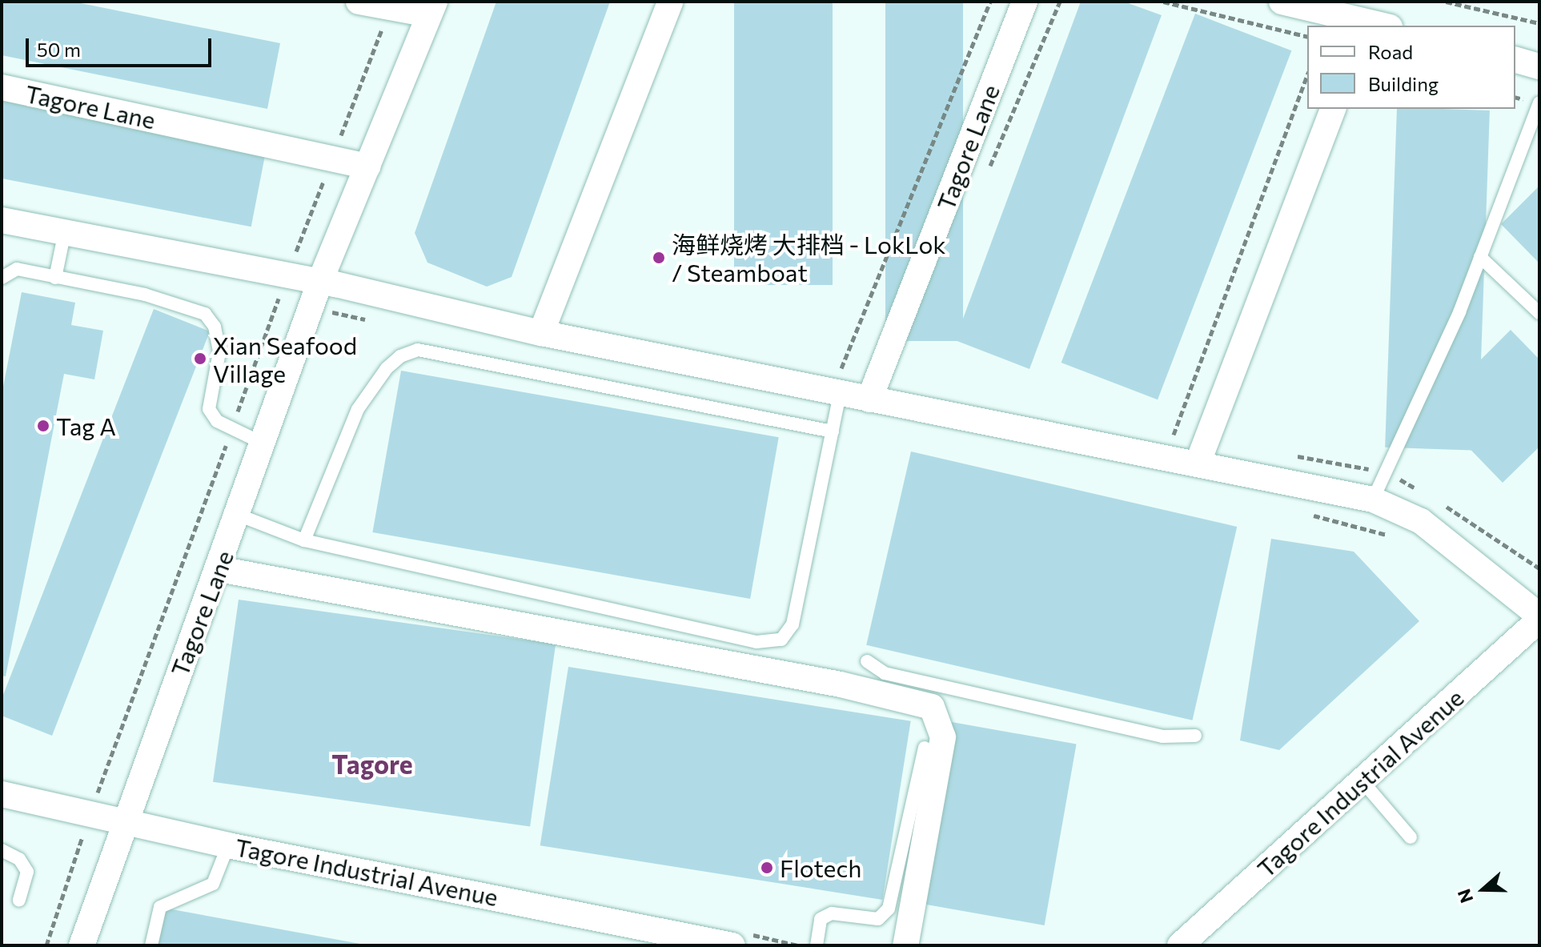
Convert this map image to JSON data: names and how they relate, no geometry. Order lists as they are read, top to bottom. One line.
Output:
{"streets":{"street":["Tagore Lane","Tagore Industrial Avenue"]},"crossings":[["Tagore Lane","Tagore Industrial Avenue"]],"districts":["Tagore"],"places":["海鲜烧烤 大排档 - LokLok / Steamboat","Xian Seafood Village","Tag A","Flotech"],"legend":["Road","Building"],"scale_bar":"50 m","north":"left"}
